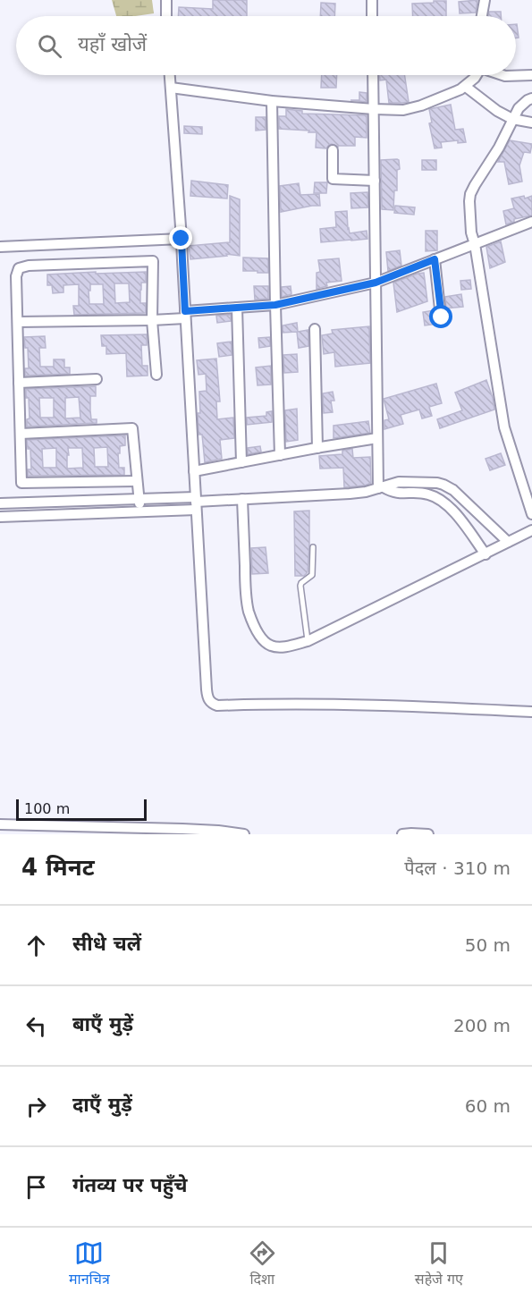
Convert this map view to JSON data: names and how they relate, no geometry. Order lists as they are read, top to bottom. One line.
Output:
{"scale_bar":"100 m","page":{"search":"यहाँ खोजें","scale":"100 m","heading":["4 मिनट","पैदल · 310 m"],"list":[["सीधे चलें","50 m"],["बाएँ मुड़ें","200 m"],["दाएँ मुड़ें","60 m"],"गंतव्य पर पहुँचे"],"nav":["मानचित्र","दिशा","सहेजे गए"]}}
